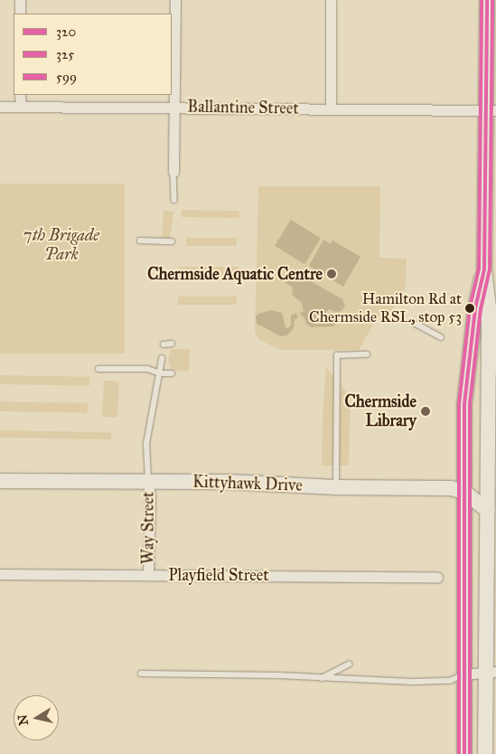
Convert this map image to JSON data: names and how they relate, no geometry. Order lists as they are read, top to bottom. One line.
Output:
{"streets":{"main road":["Kittyhawk Drive"],"street":["Ballantine Street","Way Street","Playfield Street"]},"crossings":[["Kittyhawk Drive","Way Street"],["Way Street","Playfield Street"]],"parks":["7th Brigade Park"],"places":["Chermside Aquatic Centre","Hamilton Rd at Chermside RSL, stop 53","Chermside Library"],"lines":["transit line 320","transit line 325","transit line 599"],"legend":["320","325","599"],"north":"left"}
